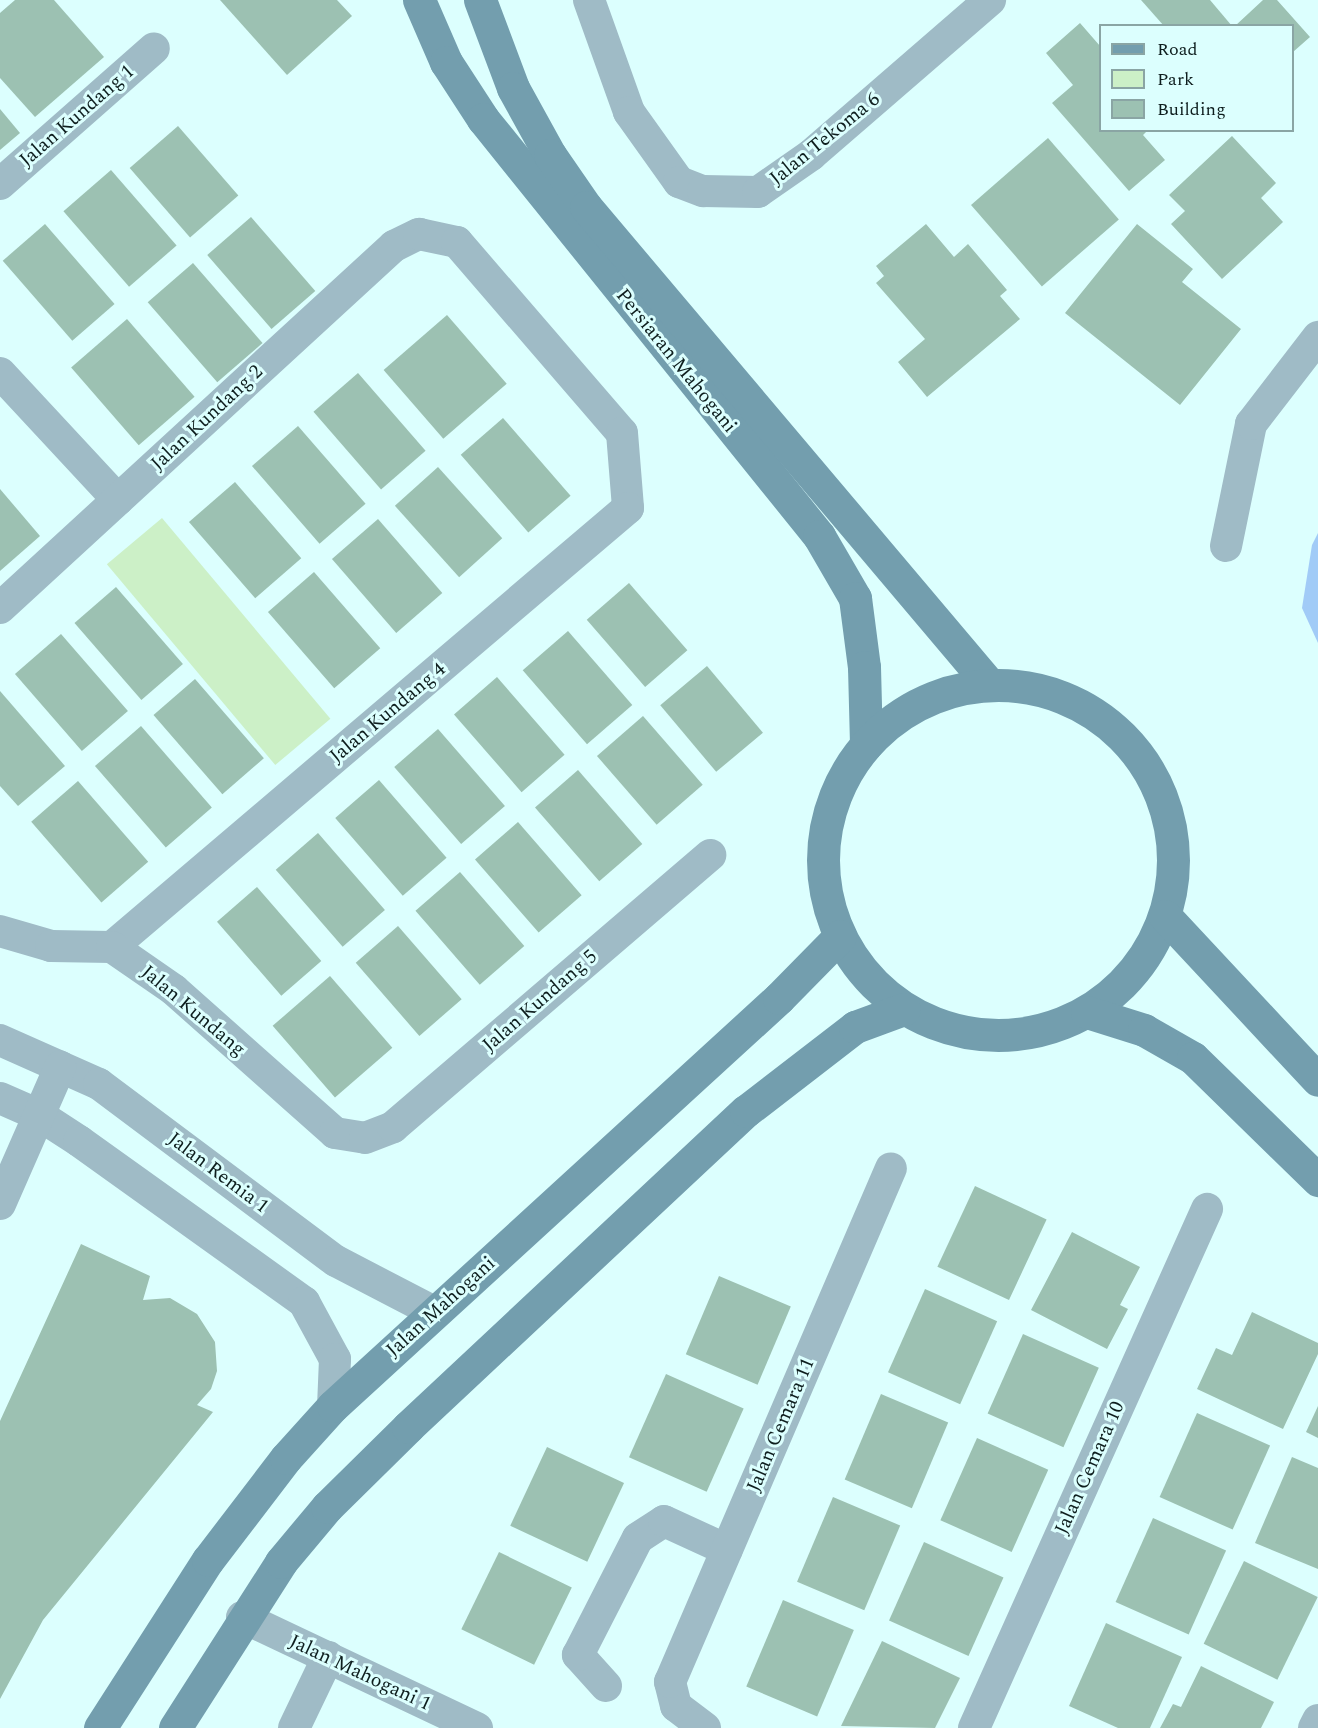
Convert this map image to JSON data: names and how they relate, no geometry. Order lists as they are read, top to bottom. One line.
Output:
{"streets":{"main road":["Persiaran Mahogani","Jalan Mahogani"],"street":["Jalan Kundang 1","Jalan Tekoma 6","Jalan Kundang 2","Jalan Kundang 4","Jalan Kundang 5","Jalan Kundang","Jalan Remia 1","Jalan Cemara 11","Jalan Cemara 10","Jalan Mahogani 1"]},"crossings":[["Jalan Kundang 2","Jalan Kundang 4"],["Jalan Kundang 4","Jalan Kundang"],["Jalan Kundang 5","Jalan Kundang"],["Jalan Remia 1","Jalan Mahogani"]],"legend":["Road","Park","Building"]}
